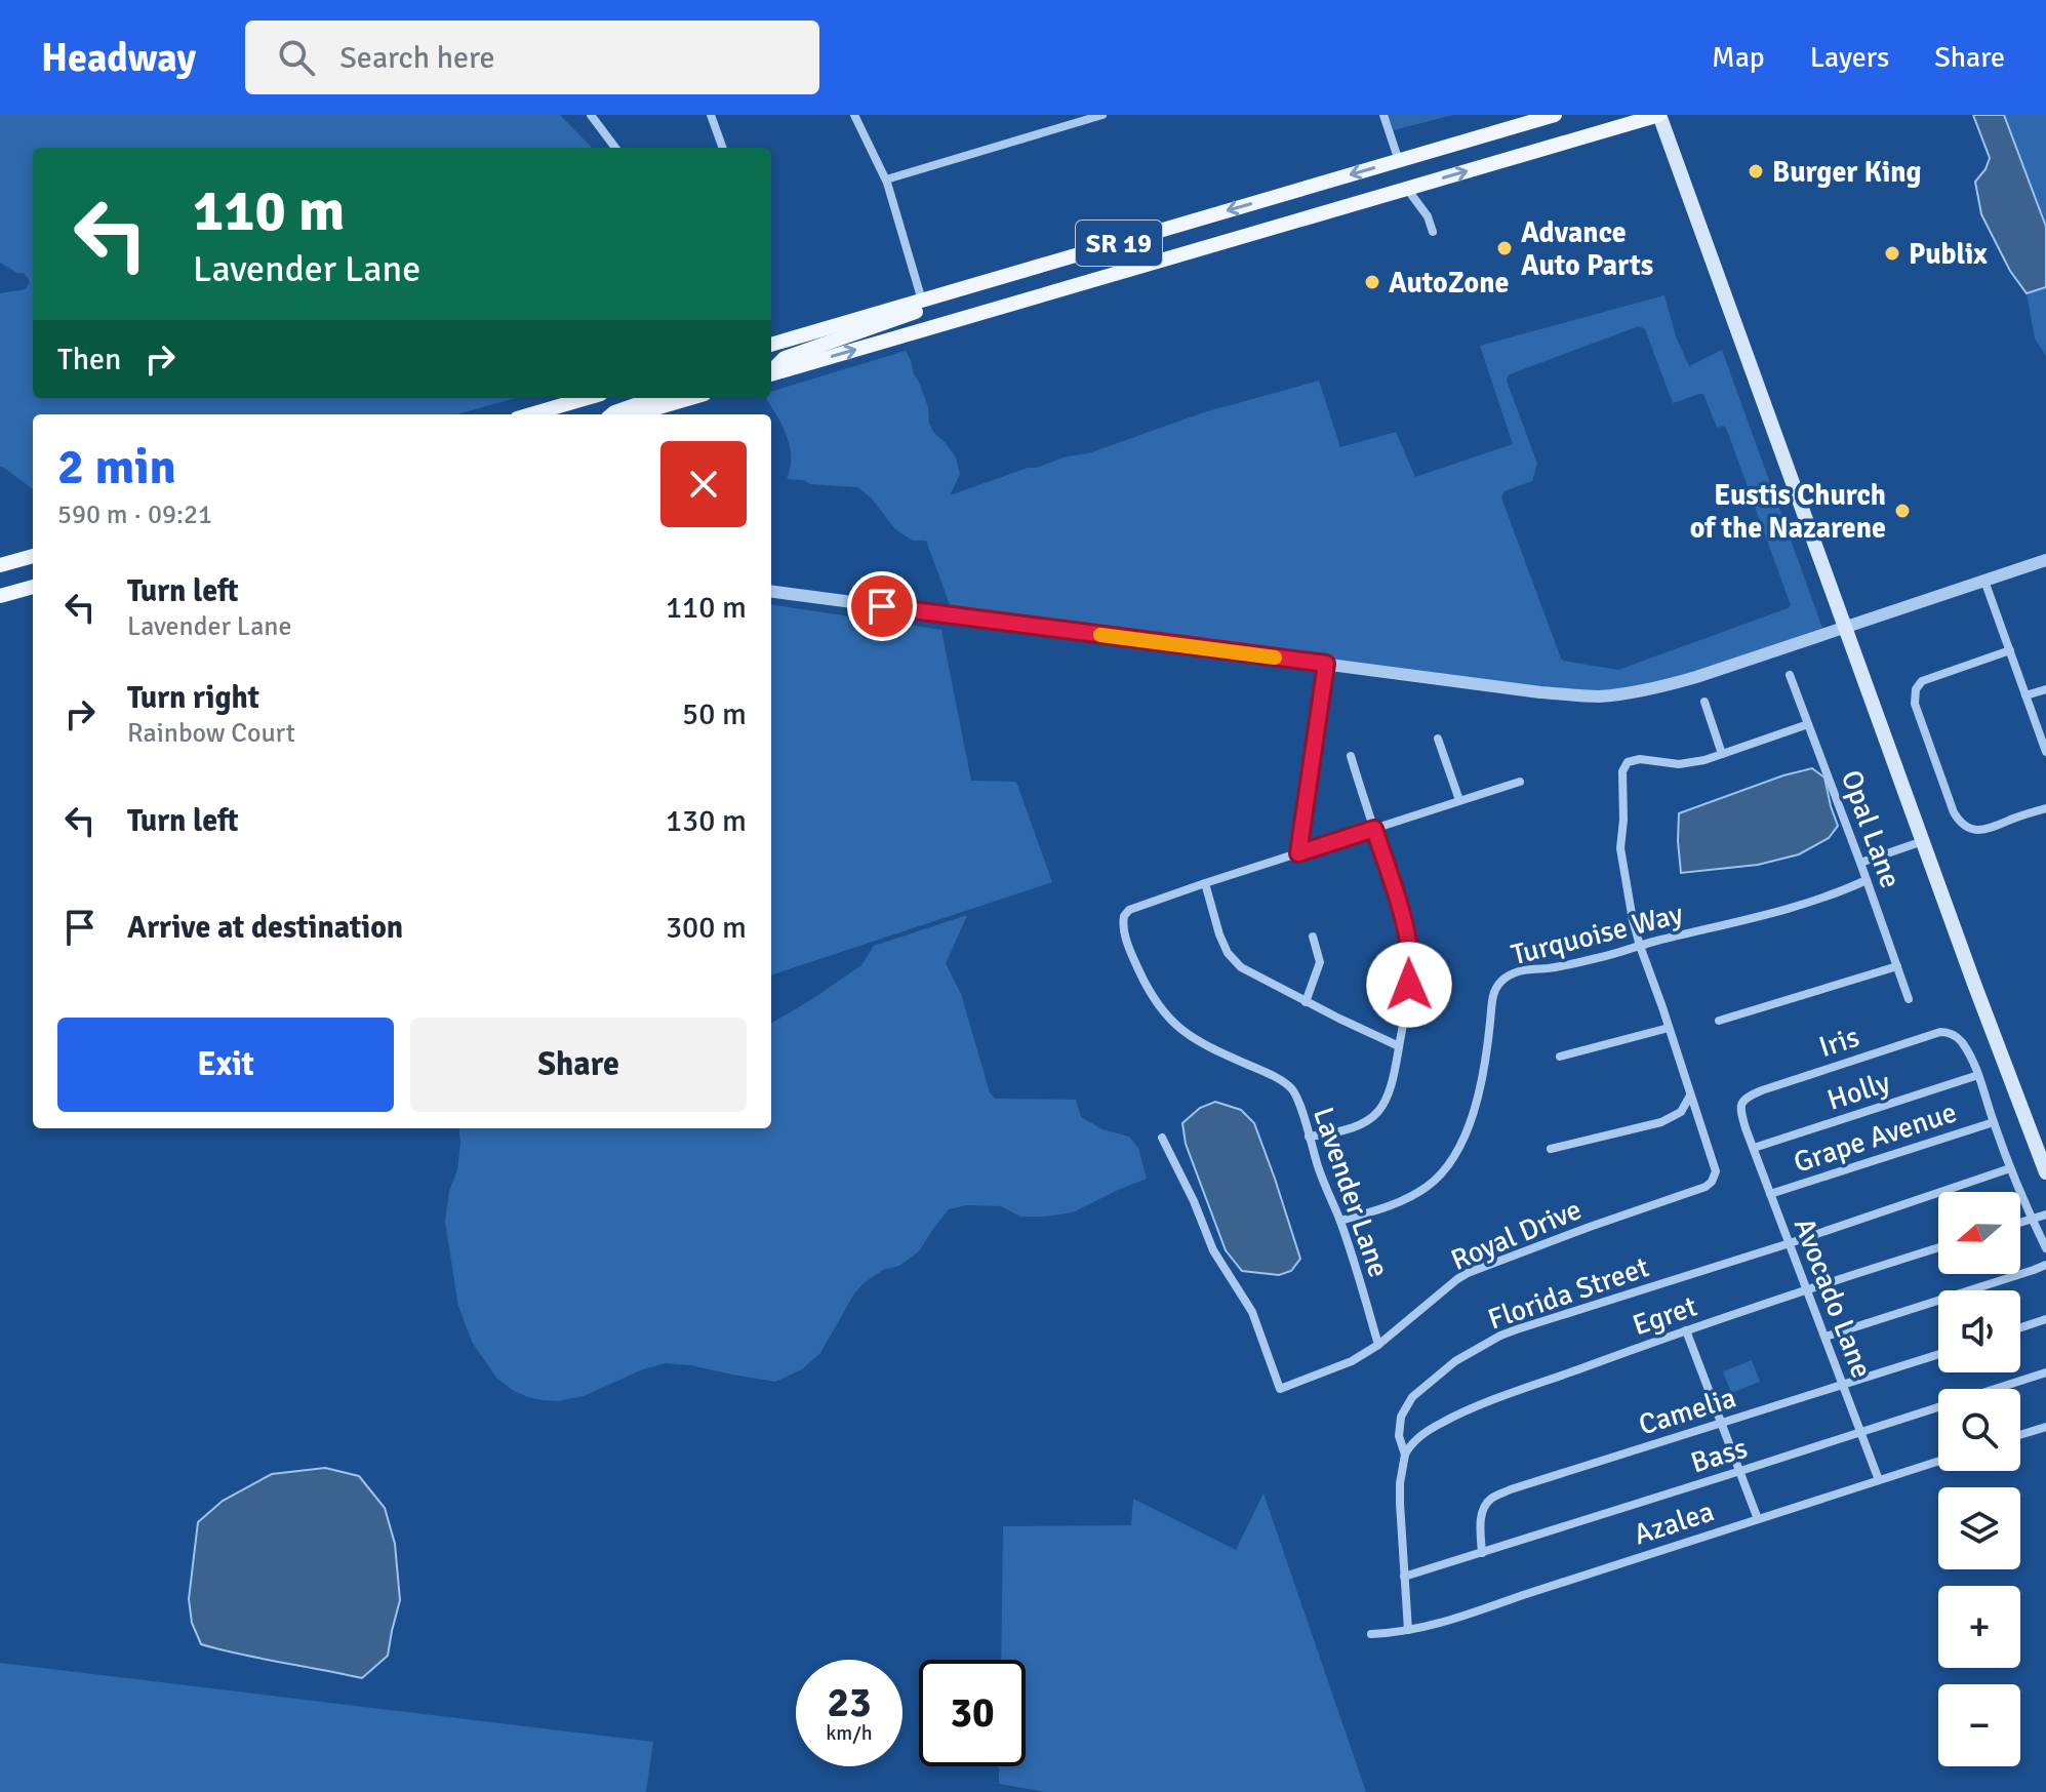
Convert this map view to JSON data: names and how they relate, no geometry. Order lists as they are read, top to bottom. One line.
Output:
{"streets":{"main road":["SR 19"],"street":["Opal Lane","Turquoise Way","Iris","Holly","Grape Avenue","Lavender Lane","Royal Drive","Florida Street","Avocado Lane","Egret","Camelia","Bass","Azalea"]},"crossings":[["Opal Lane","Turquoise Way"],["Turquoise Way","Lavender Lane"],["Turquoise Way","Royal Drive"],["Iris","Holly"],["Iris","Avocado Lane"],["Holly","Avocado Lane"],["Grape Avenue","Avocado Lane"],["Lavender Lane","Royal Drive"],["Florida Street","Avocado Lane"],["Florida Street","Egret"],["Florida Street","Bass"],["Florida Street","Azalea"],["Avocado Lane","Egret"],["Avocado Lane","Camelia"],["Avocado Lane","Bass"],["Avocado Lane","Azalea"],["Camelia","Bass"]],"places":["Burger King","Advance Auto Parts","Publix","AutoZone","Eustis Church of the Nazarene"],"north":"left","page":{"header":"Headway","search":"Search here","nav":["Map","Layers","Share"],"turn":["110 m","Lavender Lane"],"then":"Then","heading":["2 min","590 m · 09:21"],"list":[{"name":"Turn left","note":"Lavender Lane","value":"110 m"},{"name":"Turn right","note":"Rainbow Court","value":"50 m"},{"name":"Turn left","value":"130 m"},{"name":"Arrive at destination","value":"300 m"}],"buttons":["Exit","Share"],"map_buttons":["+","−"],"speed":"23 km/h","limit":"30"}}
